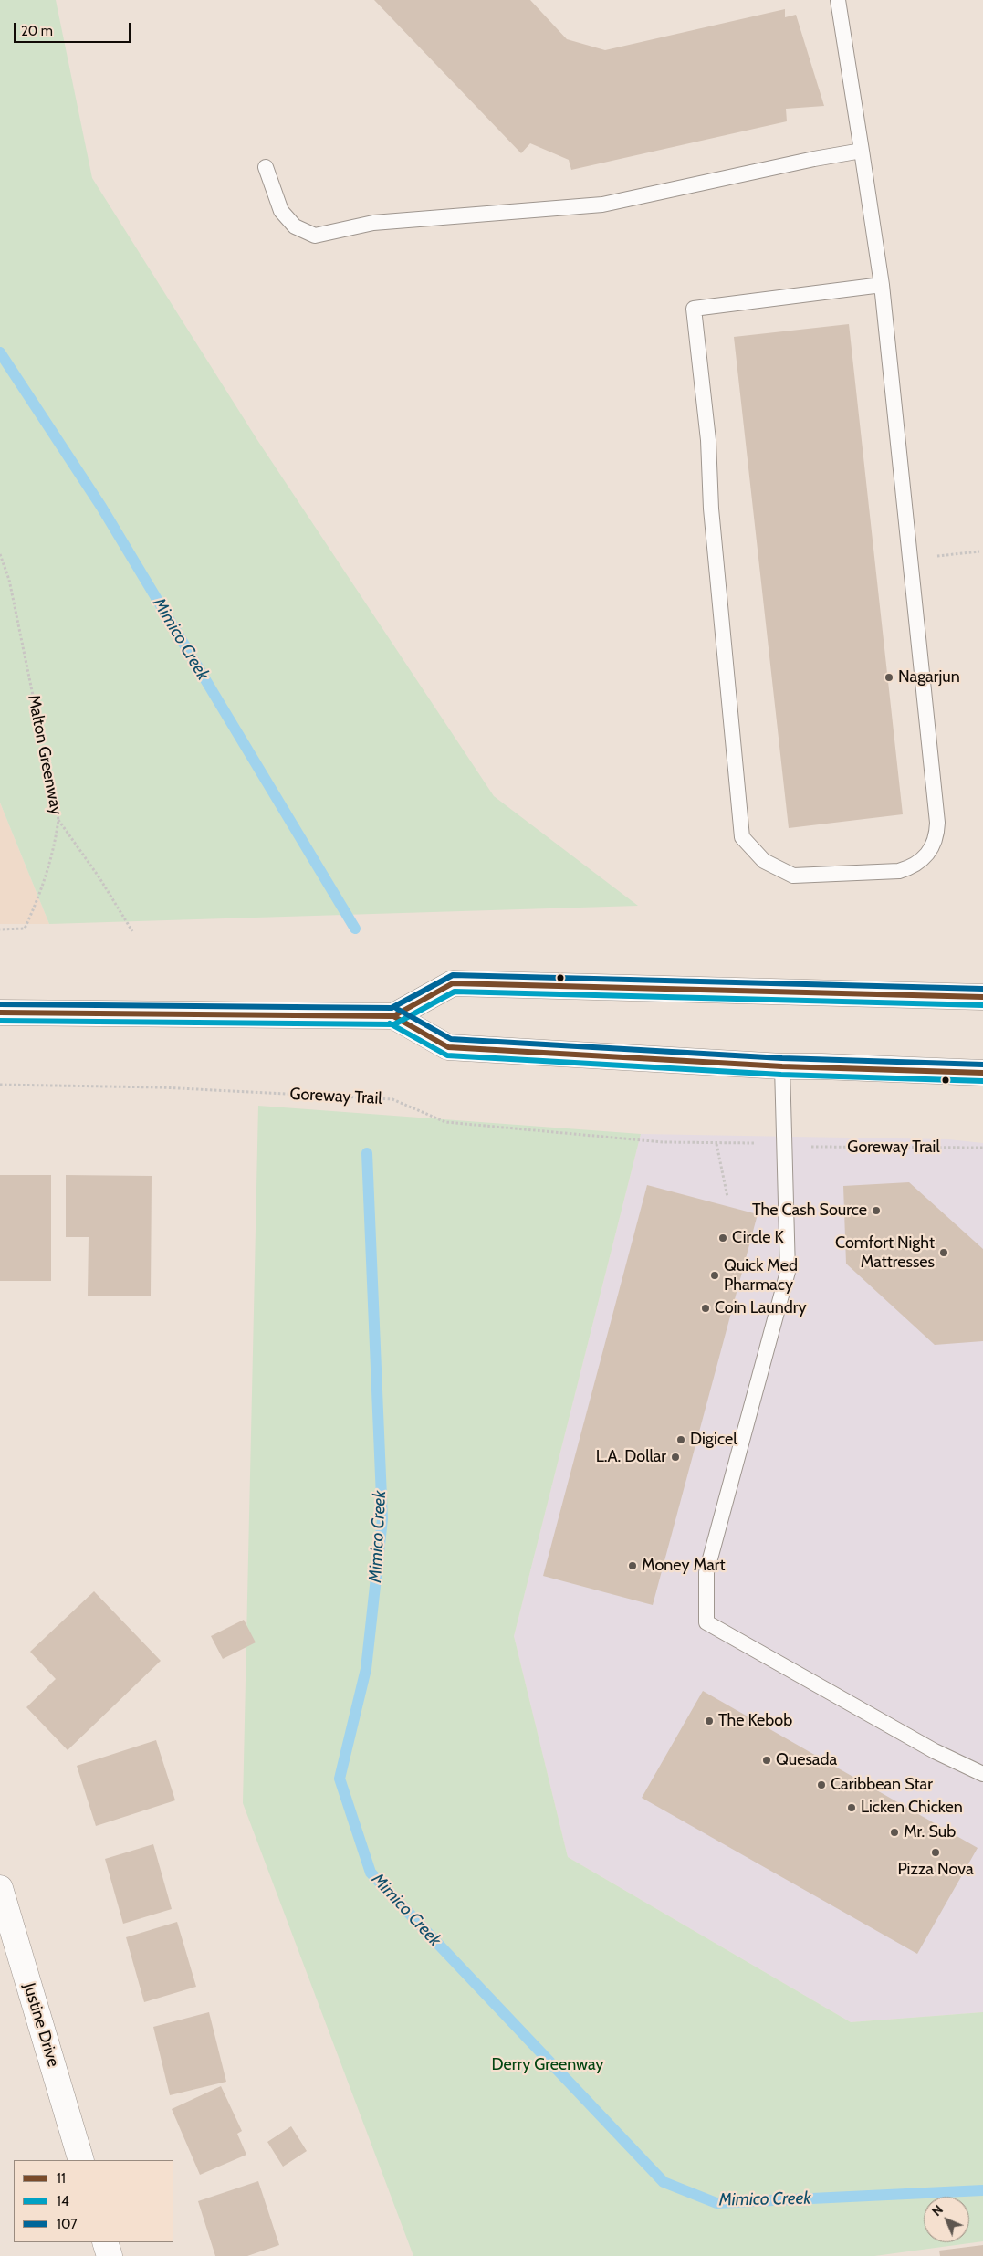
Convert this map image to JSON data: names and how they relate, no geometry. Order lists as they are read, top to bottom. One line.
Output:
{"streets":{"main road":["Justine Drive"],"path":["Malton Greenway","Goreway Trail"]},"water":["Mimico Creek"],"parks":["Derry Greenway"],"places":["Nagarjun","The Cash Source","Circle K","Comfort Night Mattresses","Quick Med Pharmacy","Coin Laundry","Digicel","L.A. Dollar","Money Mart","The Kebob","Quesada","Caribbean Star","Licken Chicken","Mr. Sub","Pizza Nova"],"lines":["transit line 107","transit line 11","transit line 14"],"legend":["11","14","107"],"scale_bar":"20 m","north":"top left"}
